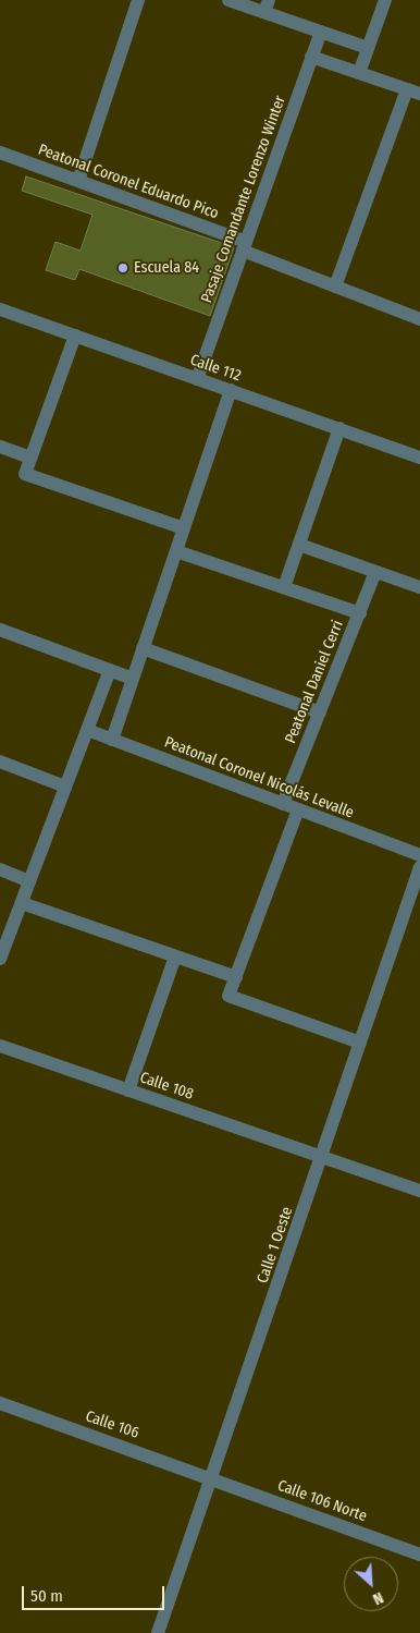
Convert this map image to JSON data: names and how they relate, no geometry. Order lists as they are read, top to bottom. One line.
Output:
{"streets":{"street":["Peatonal Coronel Eduardo Pico","Pasaje Comandante Lorenzo Winter","Calle 112","Peatonal Daniel Cerri","Peatonal Coronel Nicolás Levalle","Calle 108","Calle 1 Oeste","Calle 106","Calle 106 Norte"]},"crossings":[["Peatonal Coronel Eduardo Pico","Pasaje Comandante Lorenzo Winter"],["Pasaje Comandante Lorenzo Winter","Calle 112"],["Peatonal Daniel Cerri","Peatonal Coronel Nicolás Levalle"],["Calle 108","Calle 1 Oeste"],["Calle 1 Oeste","Calle 106"],["Calle 1 Oeste","Calle 106 Norte"],["Calle 106","Calle 106 Norte"]],"places":["Escuela 84"],"scale_bar":"50 m","north":"bottom right"}
